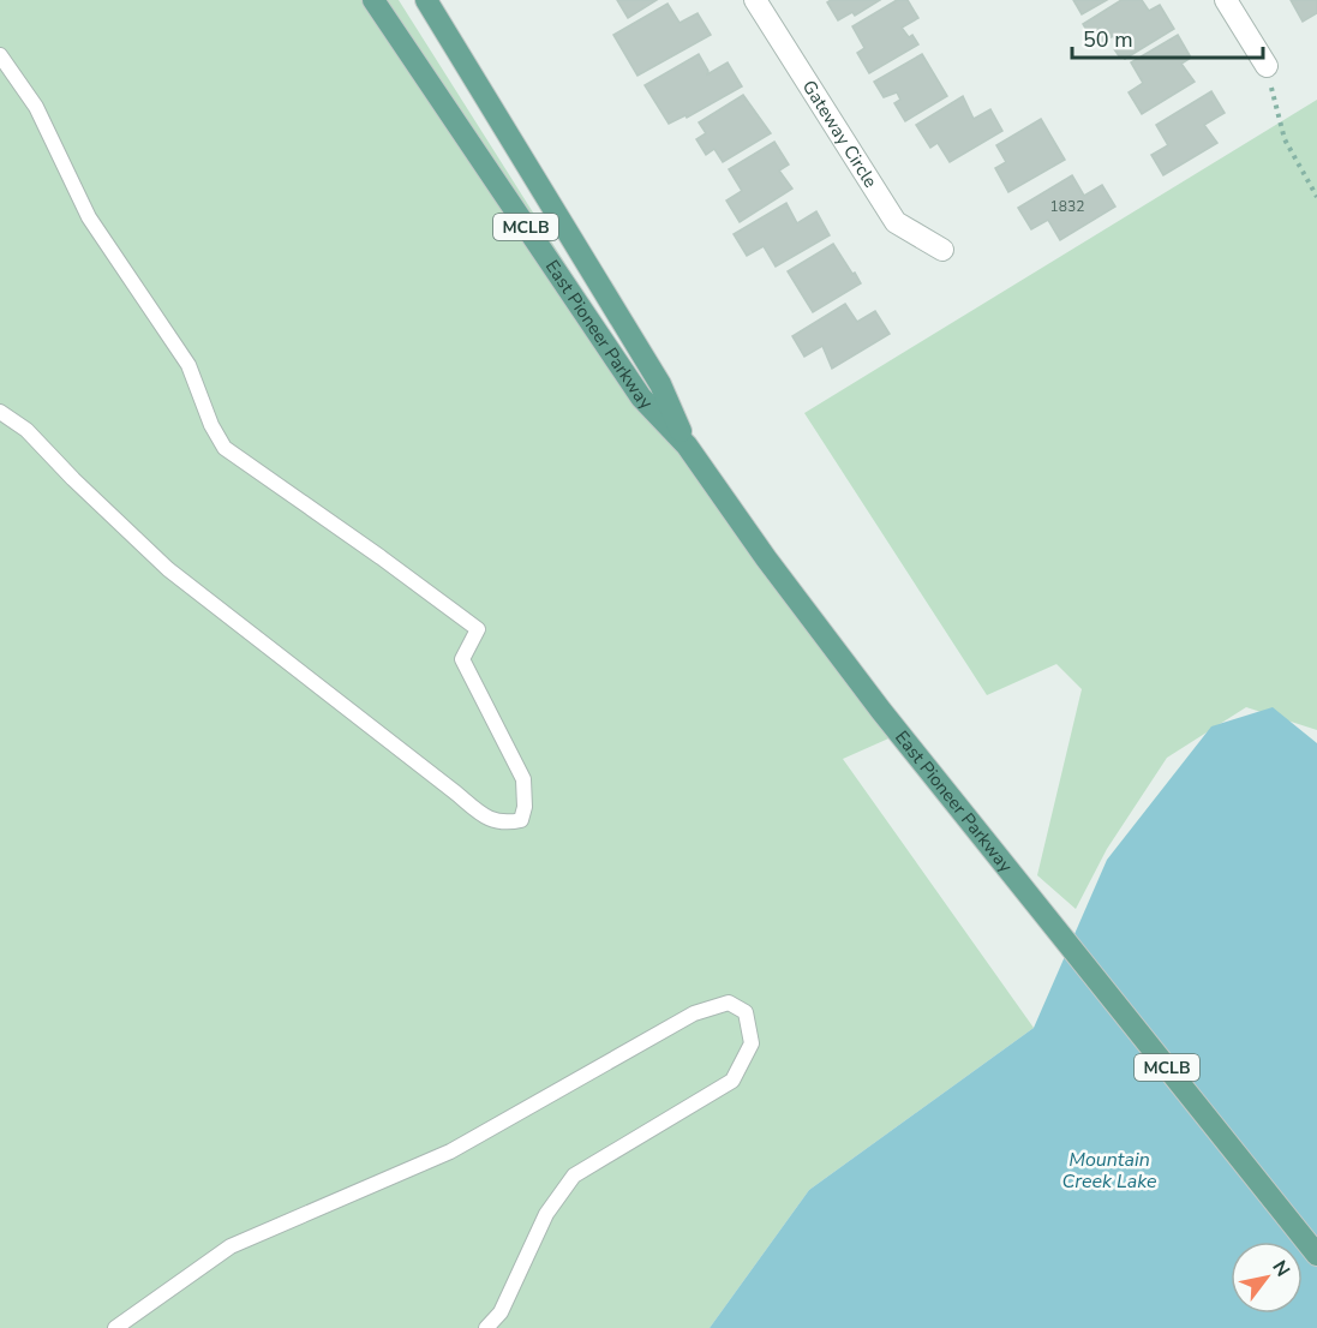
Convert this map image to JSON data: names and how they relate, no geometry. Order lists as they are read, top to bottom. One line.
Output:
{"streets":{"main road":["MCLB","East Pioneer Parkway"],"street":["Gateway Circle"]},"water":["Mountain Creek Lake"],"house_numbers":["1832"],"scale_bar":"50 m","north":"top right"}
